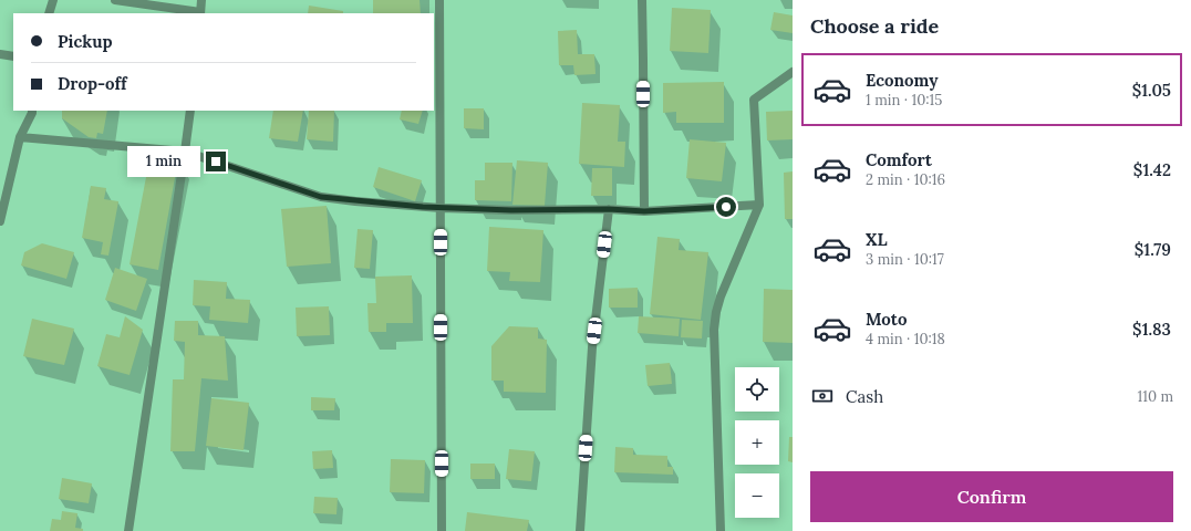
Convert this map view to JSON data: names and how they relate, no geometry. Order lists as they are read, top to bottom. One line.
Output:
{"page":{"heading":"Choose a ride","banner":["Pickup","Drop-off"],"list":[{"name":"Economy","note":"1 min · 10:15","value":"$1.05"},{"name":"Comfort","note":"2 min · 10:16","value":"$1.42"},{"name":"XL","note":"3 min · 10:17","value":"$1.79"},{"name":"Moto","note":"4 min · 10:18","value":"$1.83"}],"bubble":"1 min","map_buttons":["+","−"],"pay":["Cash","110 m"],"buttons":"Confirm"}}
